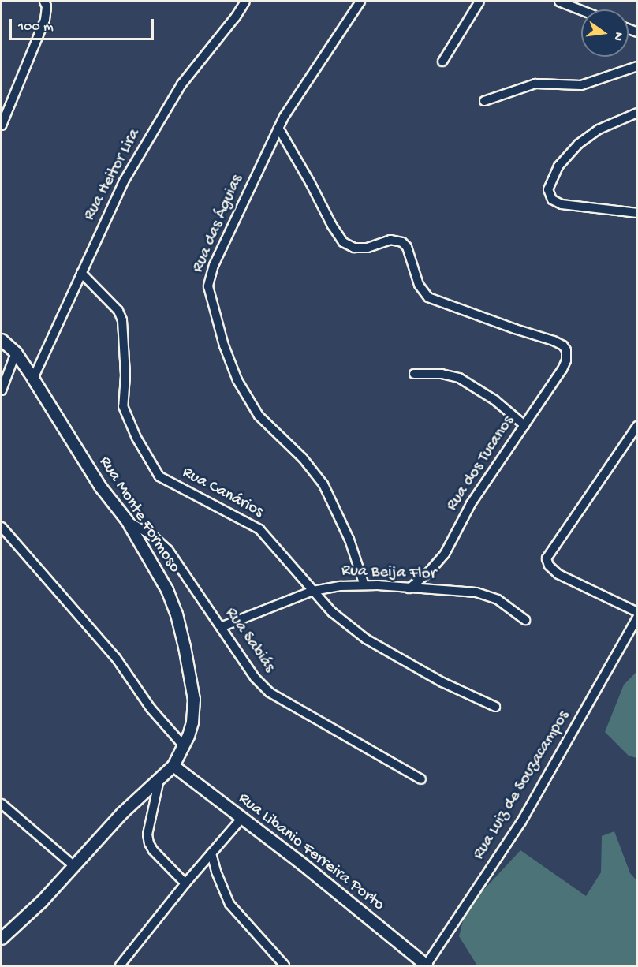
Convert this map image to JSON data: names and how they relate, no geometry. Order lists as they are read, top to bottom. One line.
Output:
{"streets":{"street":["Rua Heitor Lira","Rua das Águias","Rua dos Tucanos","Rua Canários","Rua Monte Formoso","Rua Beija Flor","Rua Sabiás","Rua Luiz de Souzacampos","Rua Libanio Ferreira Porto"]},"crossings":[["Rua Heitor Lira","Rua Canários"],["Rua Heitor Lira","Rua Monte Formoso"],["Rua das Águias","Rua dos Tucanos"],["Rua das Águias","Rua Beija Flor"],["Rua dos Tucanos","Rua Beija Flor"],["Rua Canários","Rua Beija Flor"],["Rua Monte Formoso","Rua Sabiás"],["Rua Monte Formoso","Rua Libanio Ferreira Porto"],["Rua Beija Flor","Rua Sabiás"],["Rua Luiz de Souzacampos","Rua Libanio Ferreira Porto"]],"scale_bar":"100 m","north":"right"}
